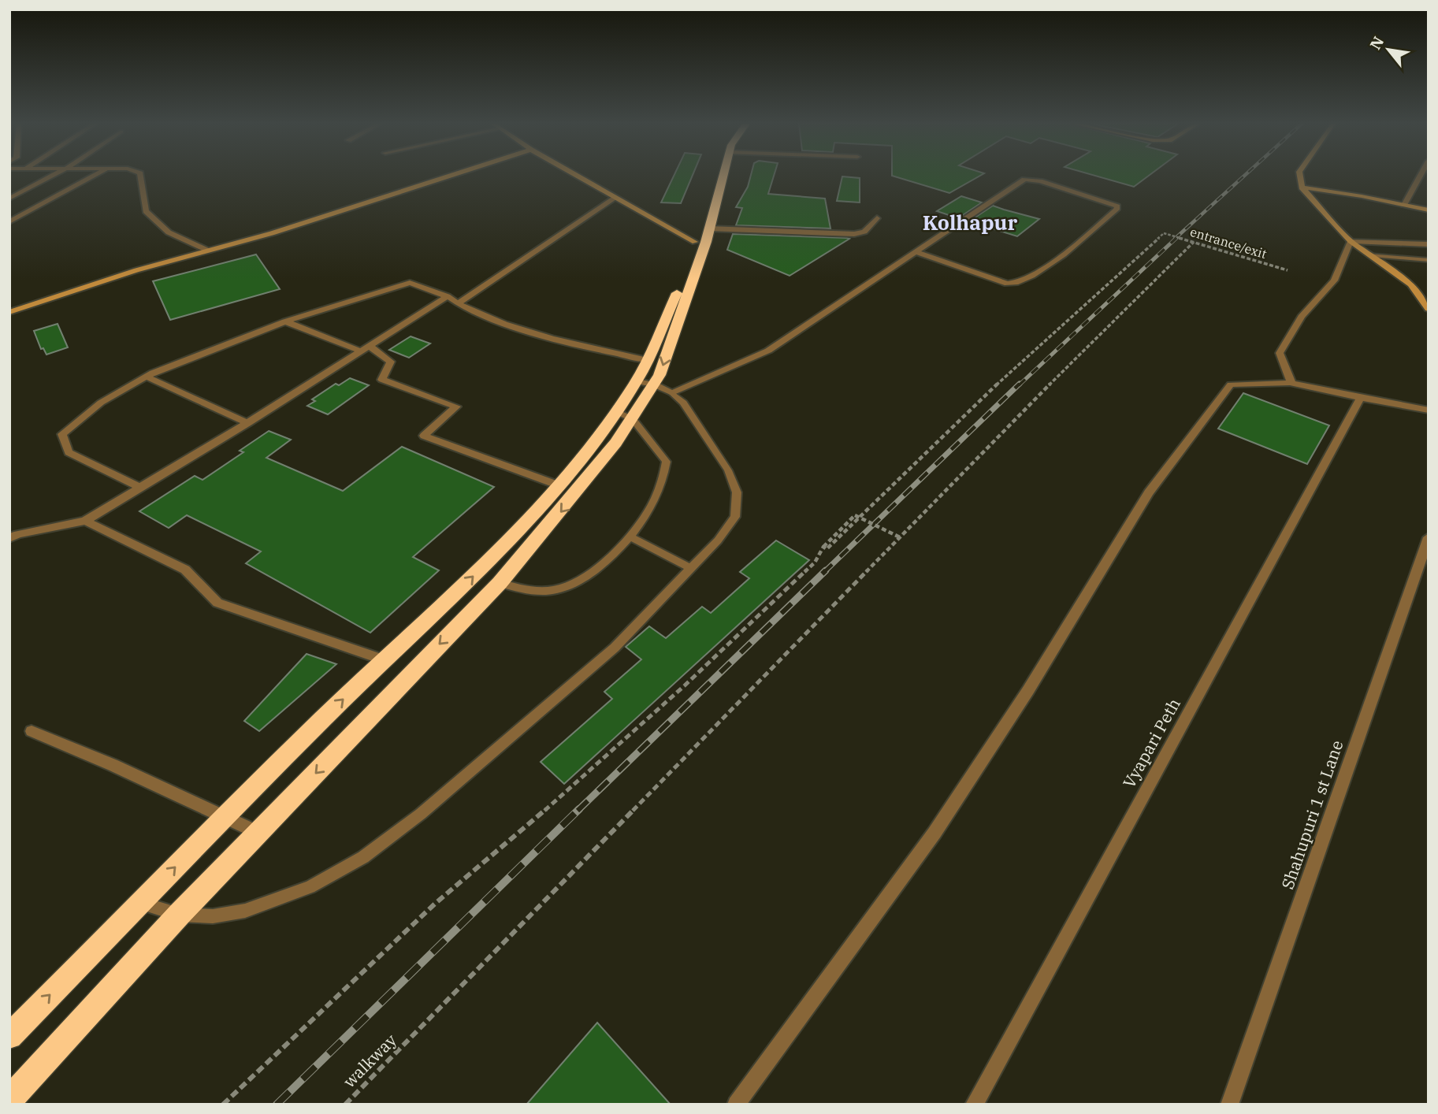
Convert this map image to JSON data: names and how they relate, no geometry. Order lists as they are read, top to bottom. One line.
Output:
{"streets":{"street":["Vyapari Peth","Shahupuri 1 st Lane"],"path":["entrance/exit","walkway"]},"crossings":[["entrance/exit","walkway"]],"districts":["Kolhapur"],"north":"top left"}
